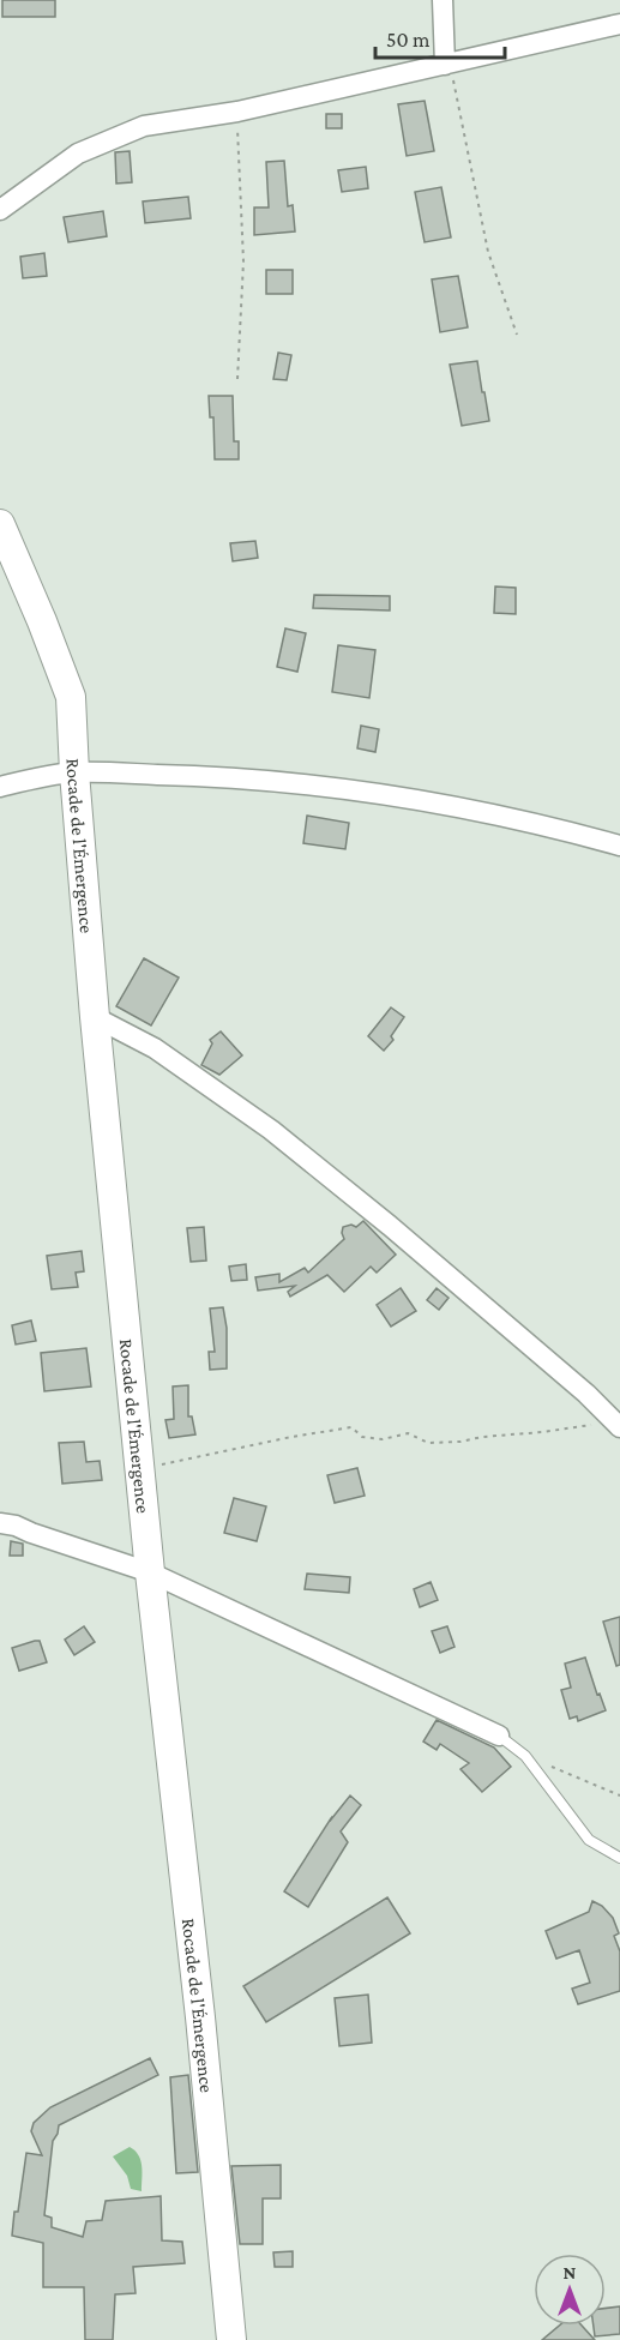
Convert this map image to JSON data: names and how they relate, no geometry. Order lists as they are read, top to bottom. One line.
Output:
{"streets":{"street":["Rocade de l'Émergence"]},"scale_bar":"50 m","north":"top"}
